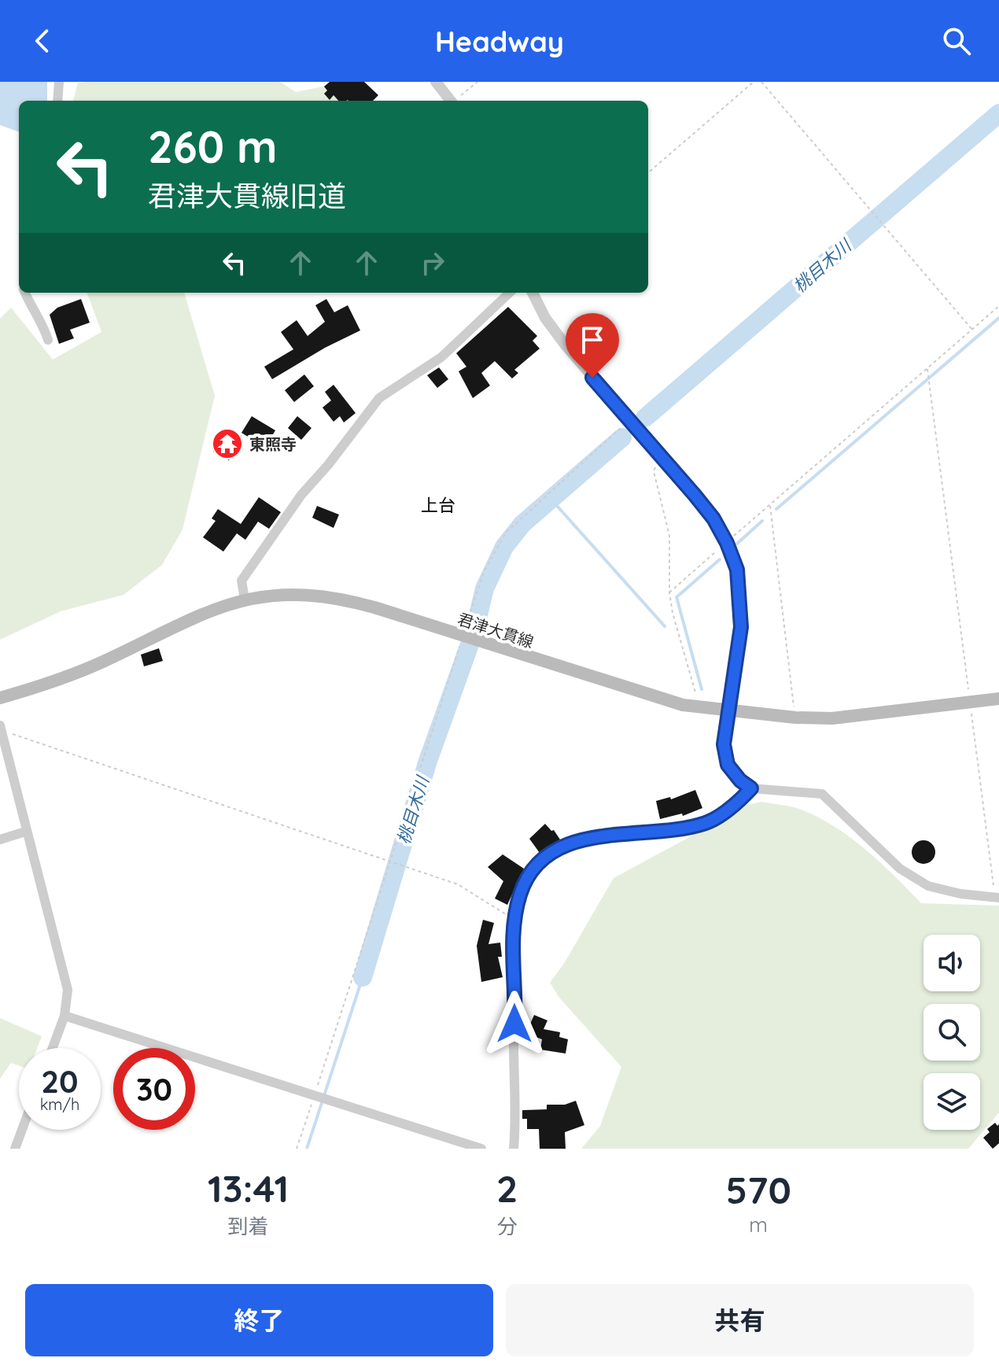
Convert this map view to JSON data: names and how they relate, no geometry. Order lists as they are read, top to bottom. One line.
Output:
{"streets":{"main road":["君津大貫線"]},"districts":["上台"],"water":["桃目木川"],"places":{"temple":["東照寺"]},"page":{"header":"Headway","turn":["260 m","君津大貫線旧道"],"speed":"20 km/h","limit":"30","eta":["13:41","到着","2","分","570","m"],"buttons":["終了","共有"]}}
